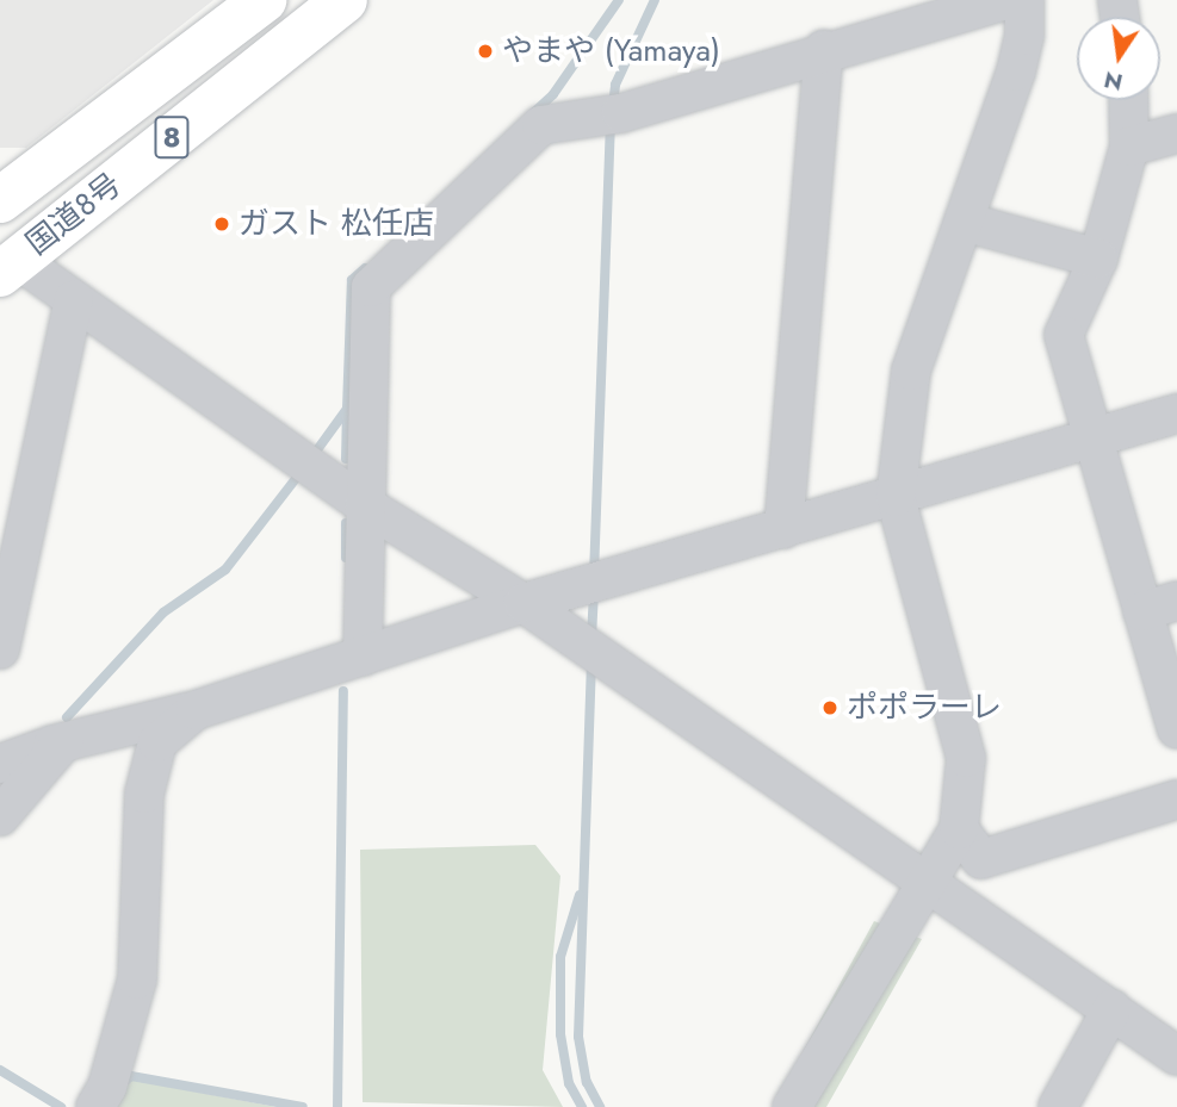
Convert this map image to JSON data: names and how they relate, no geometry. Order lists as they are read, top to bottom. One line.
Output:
{"streets":{"highway":["8","国道8号"]},"places":["やまや (Yamaya)","ガスト 松任店","ポポラーレ"],"north":"bottom"}
